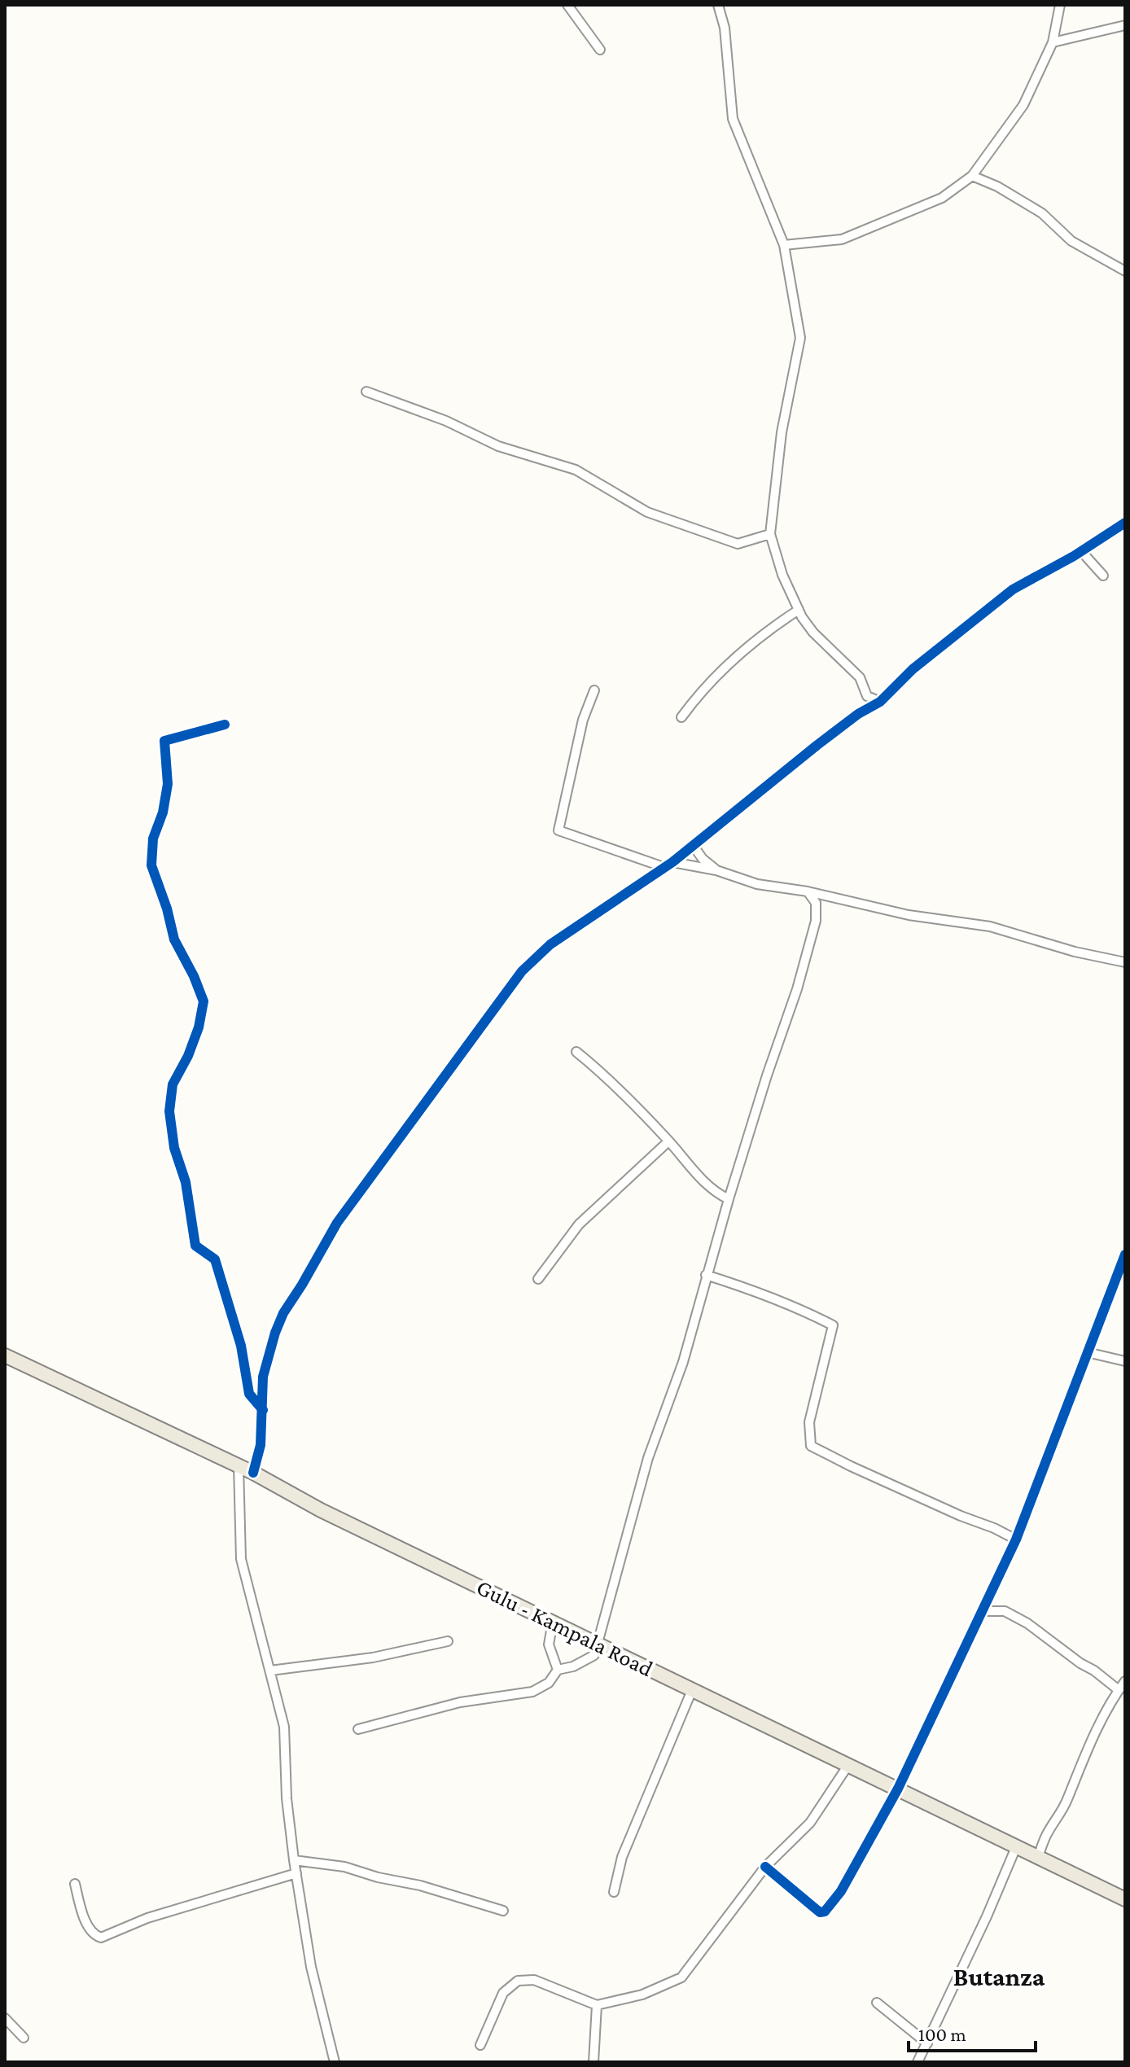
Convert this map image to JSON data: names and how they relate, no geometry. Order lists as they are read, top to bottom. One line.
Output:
{"streets":{"main road":["Gulu - Kampala Road"]},"districts":["Butanza"],"scale_bar":"100 m"}
